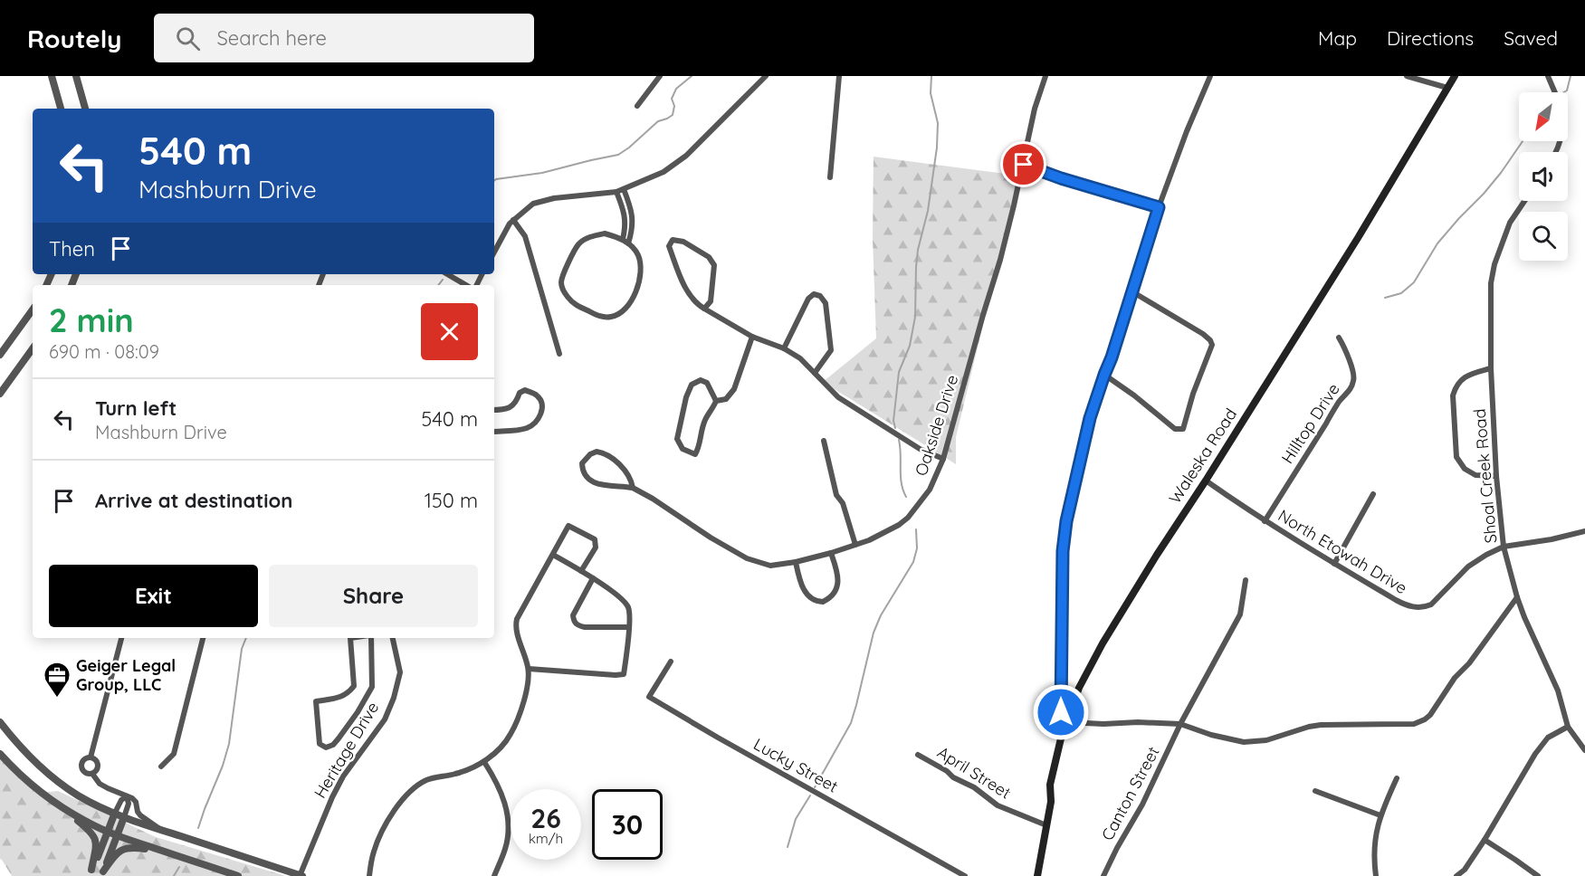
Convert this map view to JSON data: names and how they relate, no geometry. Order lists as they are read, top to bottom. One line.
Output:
{"streets":{"main road":["Waleska Road"],"street":["Hilltop Drive","Oakside Drive","Shoal Creek Road","North Etowah Drive","Heritage Drive","Lucky Street","April Street","Canton Street"]},"crossings":[["Hilltop Drive","North Etowah Drive"],["Waleska Road","North Etowah Drive"],["Waleska Road","April Street"],["Shoal Creek Road","North Etowah Drive"]],"places":{"office":["Geiger Legal Group, LLC"]},"north":"bottom left","page":{"header":"Routely","search":"Search here","nav":["Map","Directions","Saved"],"turn":["540 m","Mashburn Drive"],"then":"Then","heading":["2 min","690 m · 08:09"],"list":[{"name":"Turn left","note":"Mashburn Drive","value":"540 m"},{"name":"Arrive at destination","value":"150 m"}],"buttons":["Exit","Share"],"speed":"26 km/h","limit":"30"}}
